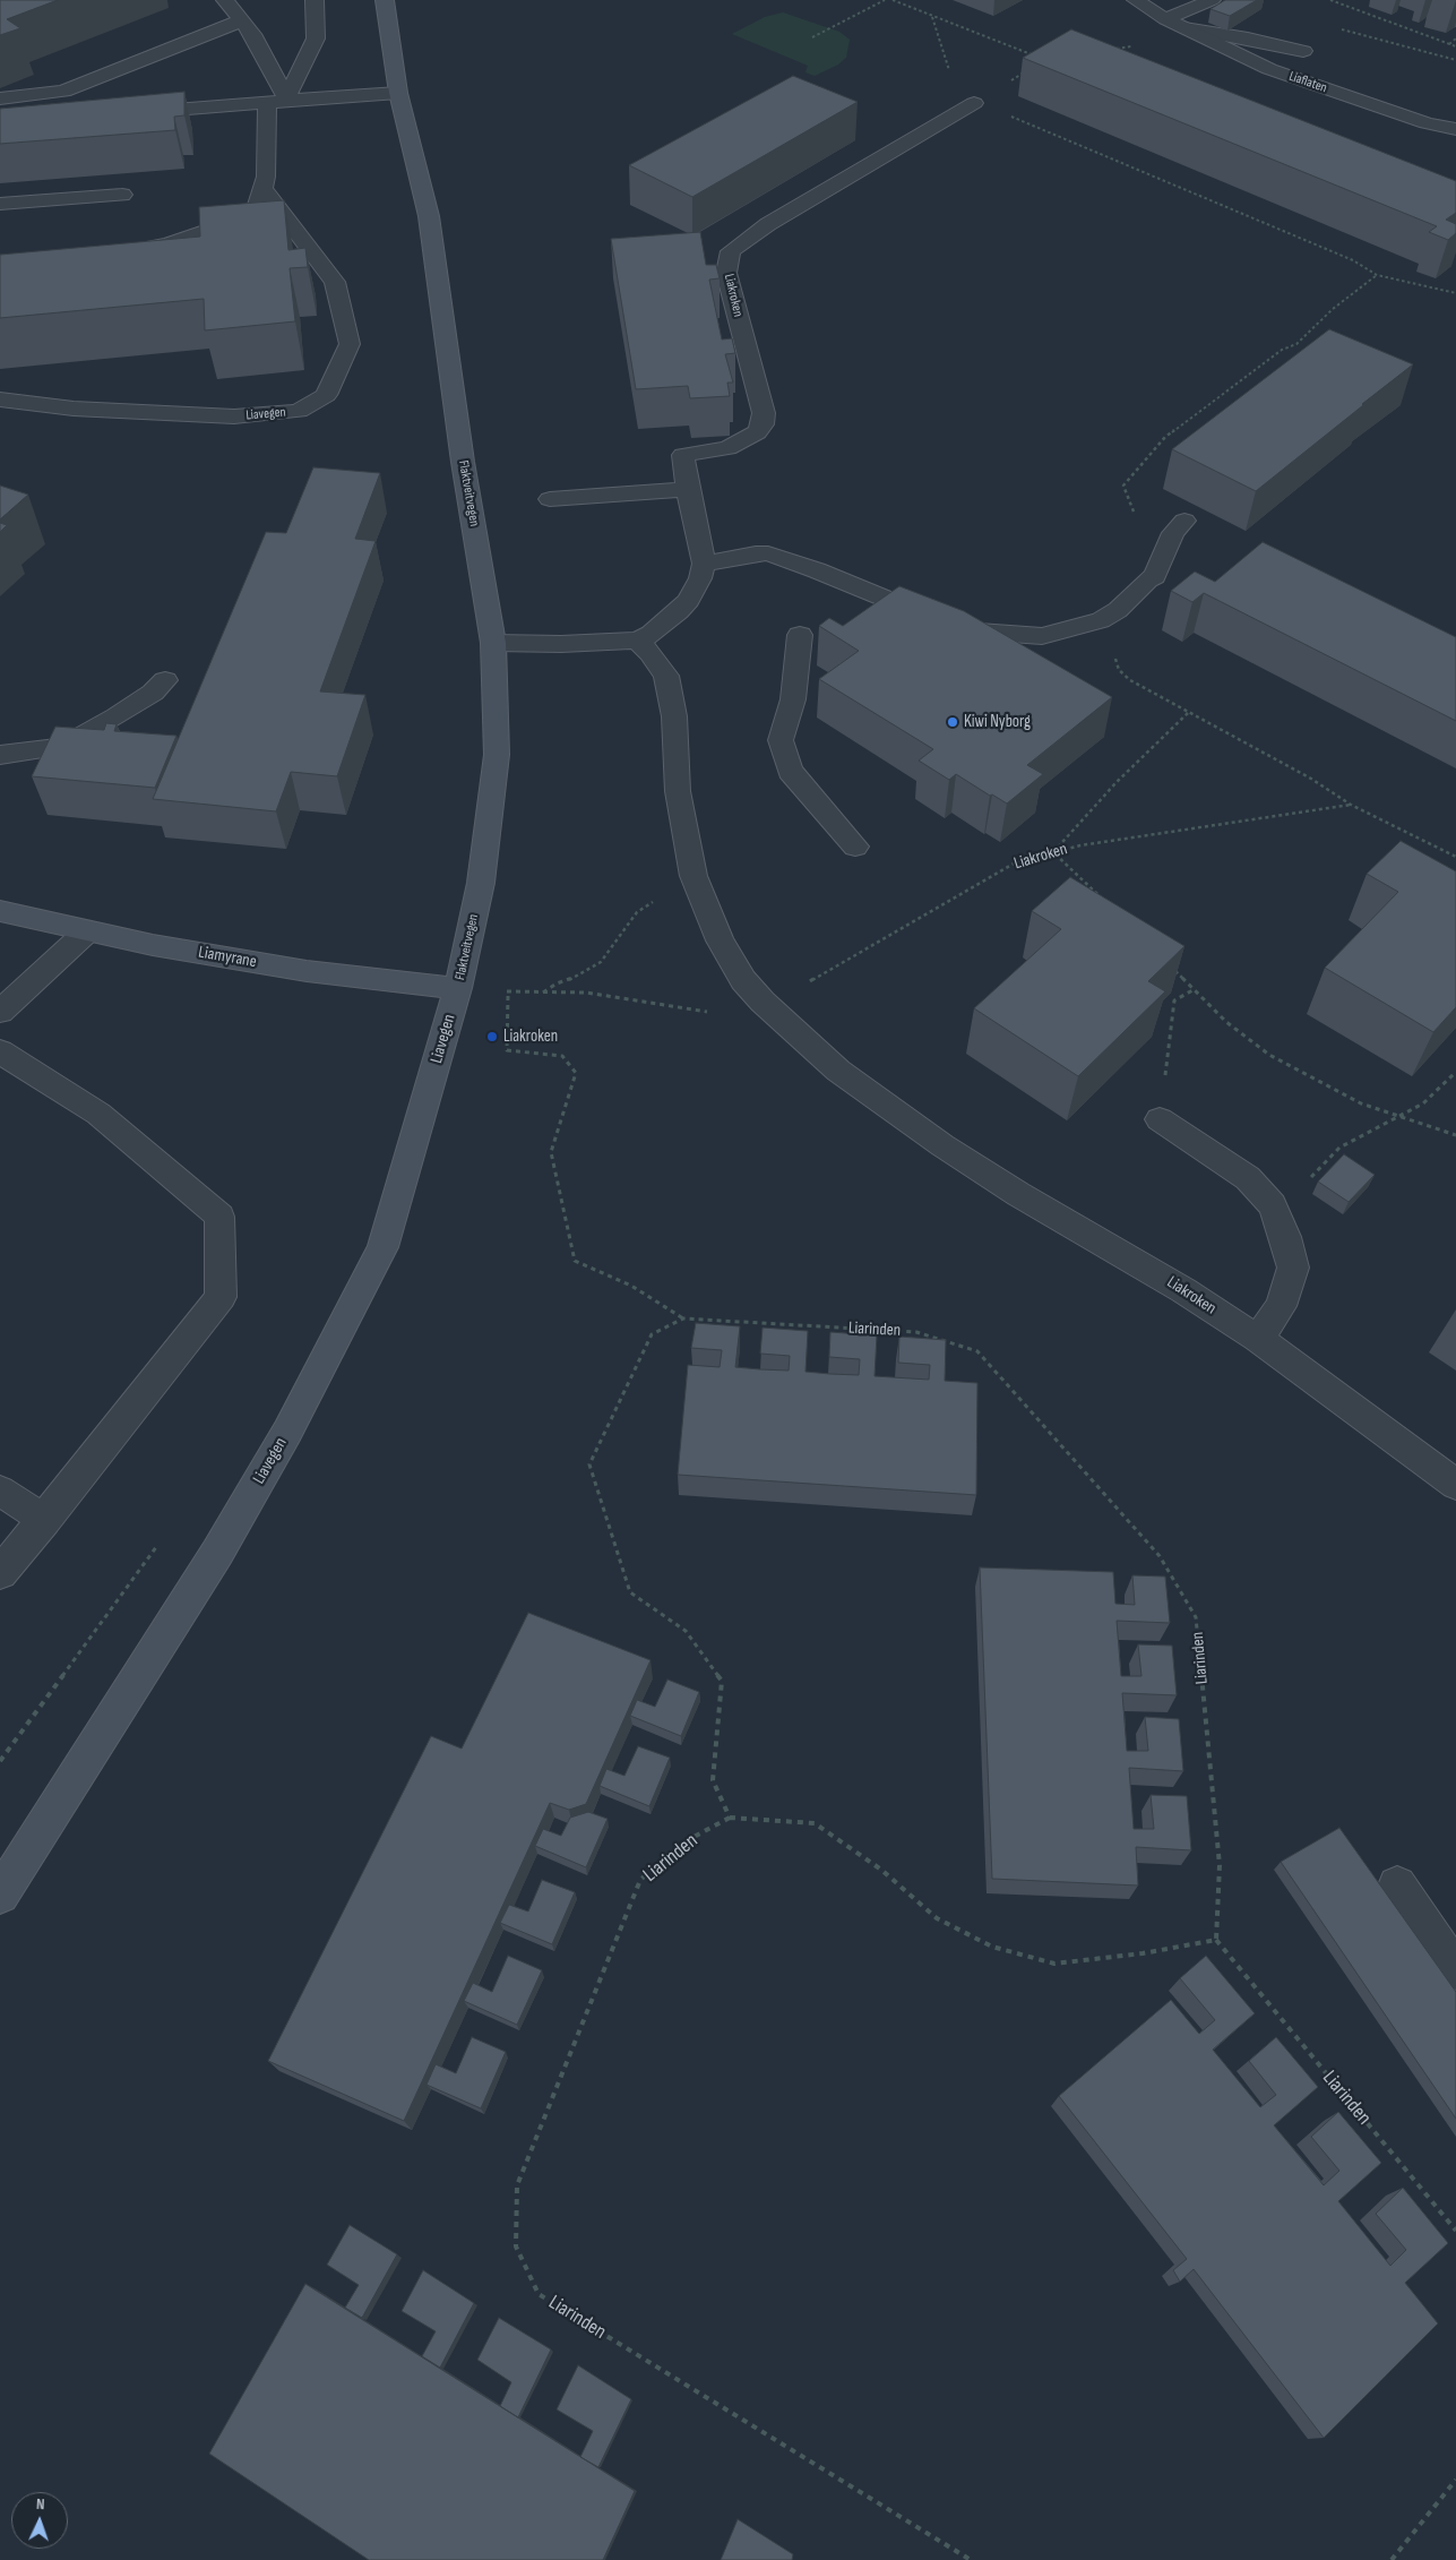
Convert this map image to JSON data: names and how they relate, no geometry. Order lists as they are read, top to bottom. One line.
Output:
{"streets":{"main road":["Liavegen","Flaktveitvegen","Liamyrane"],"street":["Liaflaten","Liakroken"],"path":["Liarinden"]},"crossings":[["Liavegen","Flaktveitvegen"],["Liavegen","Liamyrane"],["Flaktveitvegen","Liamyrane"]],"places":["Kiwi Nyborg","Liakroken"],"north":"top"}
